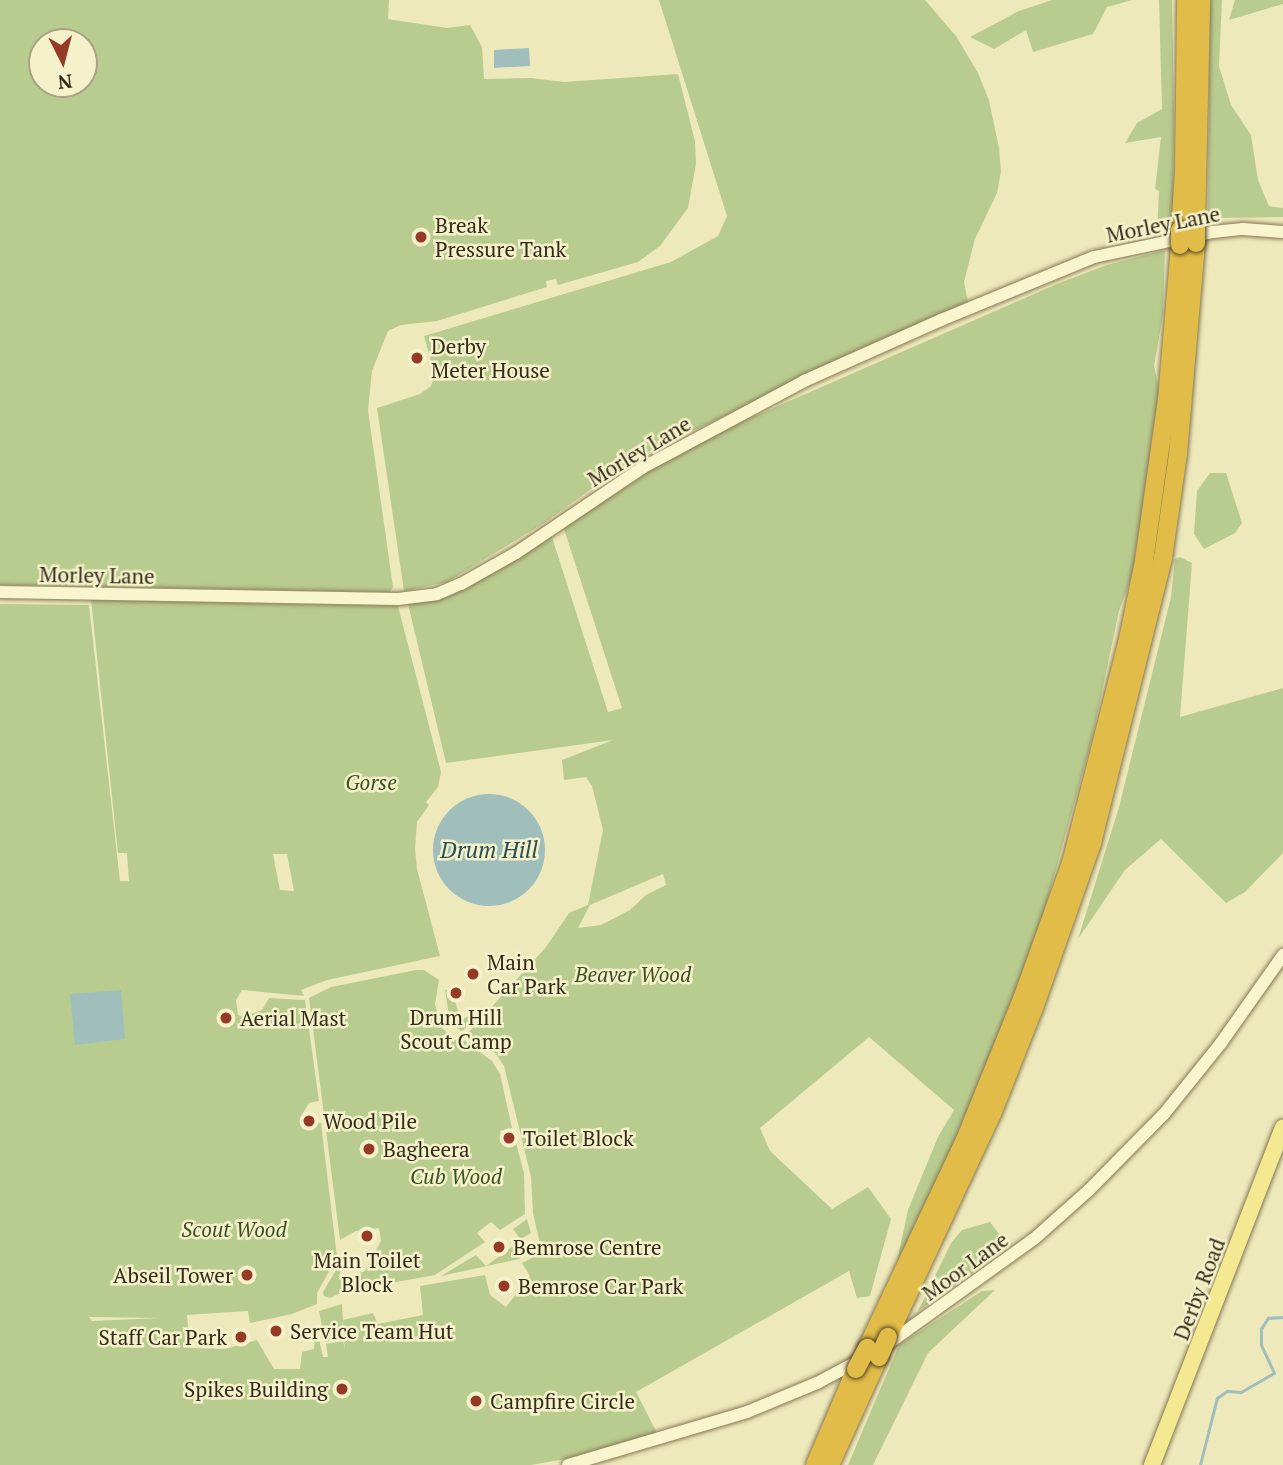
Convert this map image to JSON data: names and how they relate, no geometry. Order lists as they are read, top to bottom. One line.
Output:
{"streets":{"main road":["Derby Road"],"street":["Morley Lane","Moor Lane"]},"water":["Drum Hill"],"parks":["Gorse","Beaver Wood","Cub Wood","Scout Wood"],"places":["Break Pressure Tank","Derby Meter House","Main Car Park","Drum Hill Scout Camp","Aerial Mast","Wood Pile","Toilet Block","Bagheera","Main Toilet Block","Bemrose Centre","Abseil Tower","Bemrose Car Park","Service Team Hut","Staff Car Park","Spikes Building","Campfire Circle"],"north":"bottom"}
